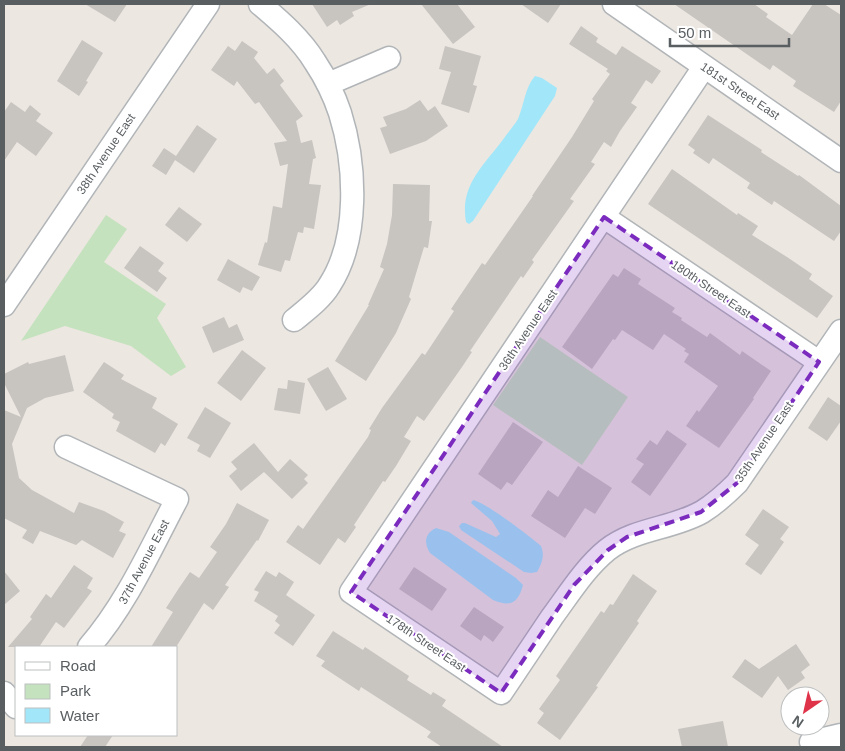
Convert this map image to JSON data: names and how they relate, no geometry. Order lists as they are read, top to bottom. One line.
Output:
{"streets":{"street":["181st Street East","38th Avenue East","180th Street East","36th Avenue East","35th Avenue East","37th Avenue East","178th Street East"]},"crossings":[["181st Street East","36th Avenue East"],["180th Street East","36th Avenue East"],["180th Street East","35th Avenue East"],["36th Avenue East","178th Street East"],["35th Avenue East","178th Street East"]],"legend":["Road","Park","Water"],"scale_bar":"50 m","north":"bottom left"}
